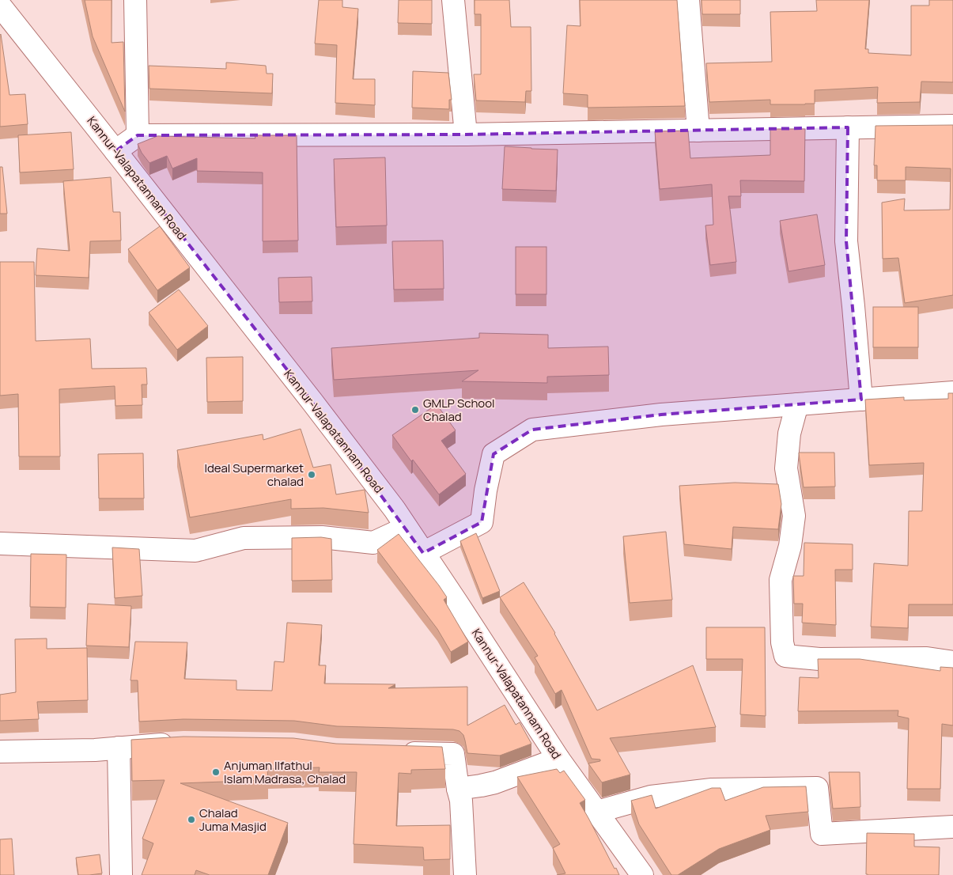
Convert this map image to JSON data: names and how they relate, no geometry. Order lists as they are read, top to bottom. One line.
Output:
{"streets":{"street":["Kannur-Valapatannam Road"]},"places":["GMLP School Chalad","Ideal Supermarket chalad","Anjuman Ilfathul Islam Madrasa, Chalad","Chalad Juma Masjid"]}
